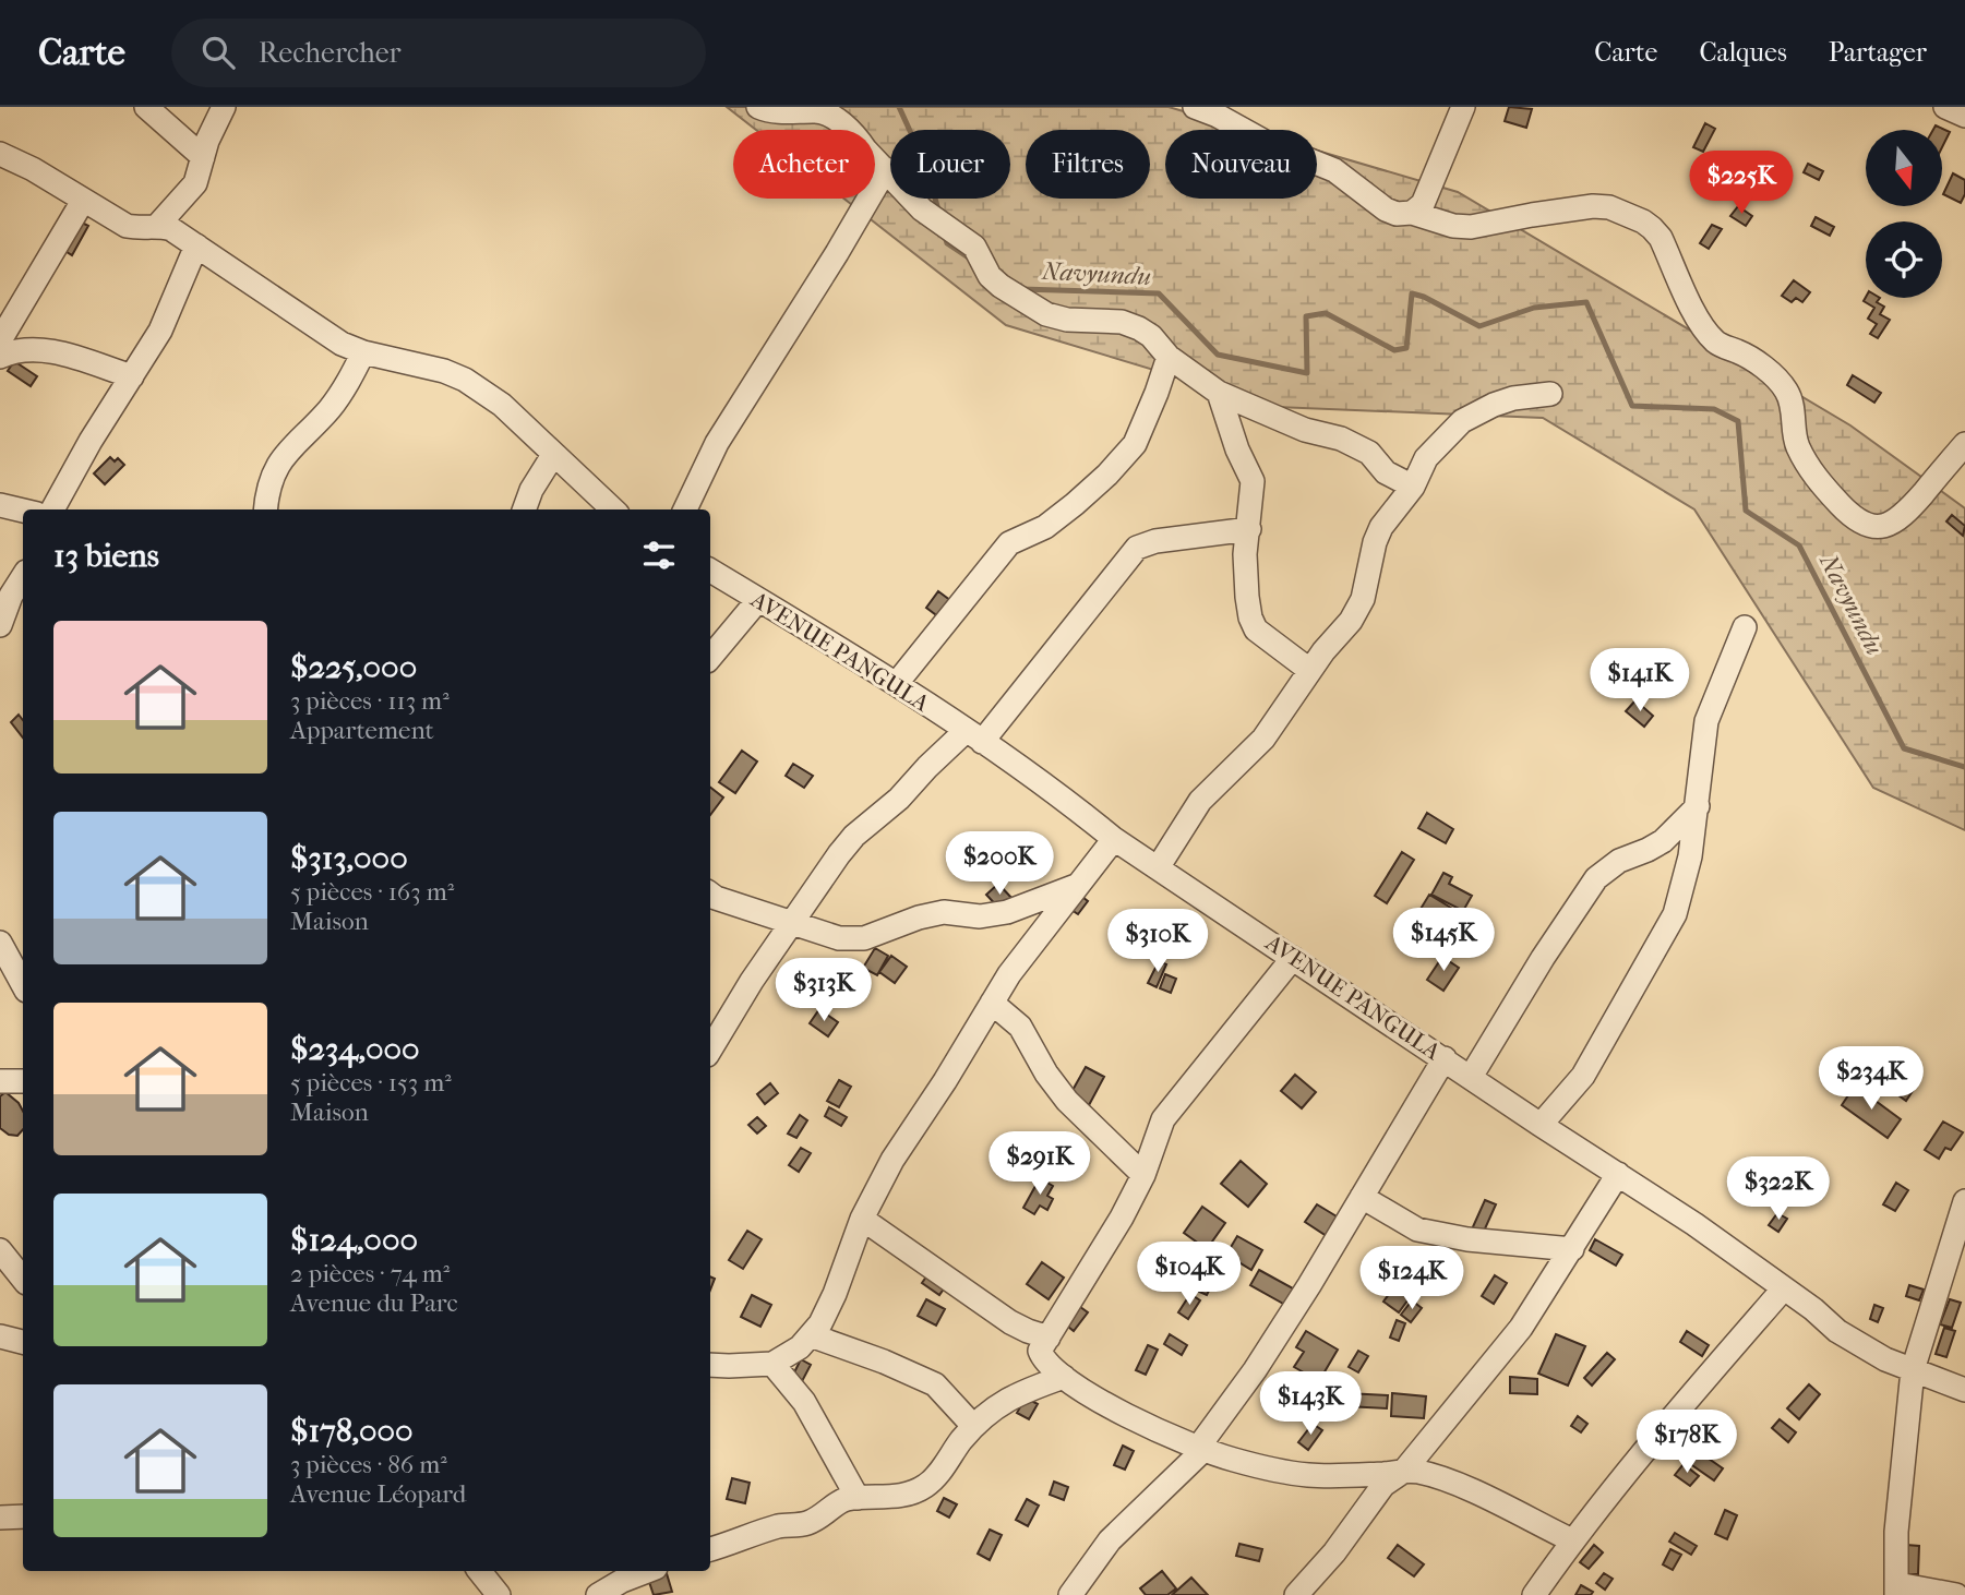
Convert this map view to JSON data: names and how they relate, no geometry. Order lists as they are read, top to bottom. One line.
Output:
{"streets":{"street":["AVENUE PANGULA"]},"water":["Navyundu"],"north":"bottom","page":{"header":"Carte","search":"Rechercher","nav":["Carte","Calques","Partager"],"chip":["Acheter","Louer","Filtres","Nouveau"],"price":["$225K","$141K","$200K","$145K","$310K","$313K","$234K","$291K","$322K","$104K","$124K","$143K","$178K"],"heading":"13 biens","list":[{"name":"$225,000","note":"3 pièces · 113 m² · Appartement"},{"name":"$313,000","note":"5 pièces · 163 m² · Maison"},{"name":"$234,000","note":"5 pièces · 153 m² · Maison"},{"name":"$124,000","note":"2 pièces · 74 m² · Avenue du Parc"},{"name":"$178,000","note":"3 pièces · 86 m² · Avenue Léopard"}]}}
